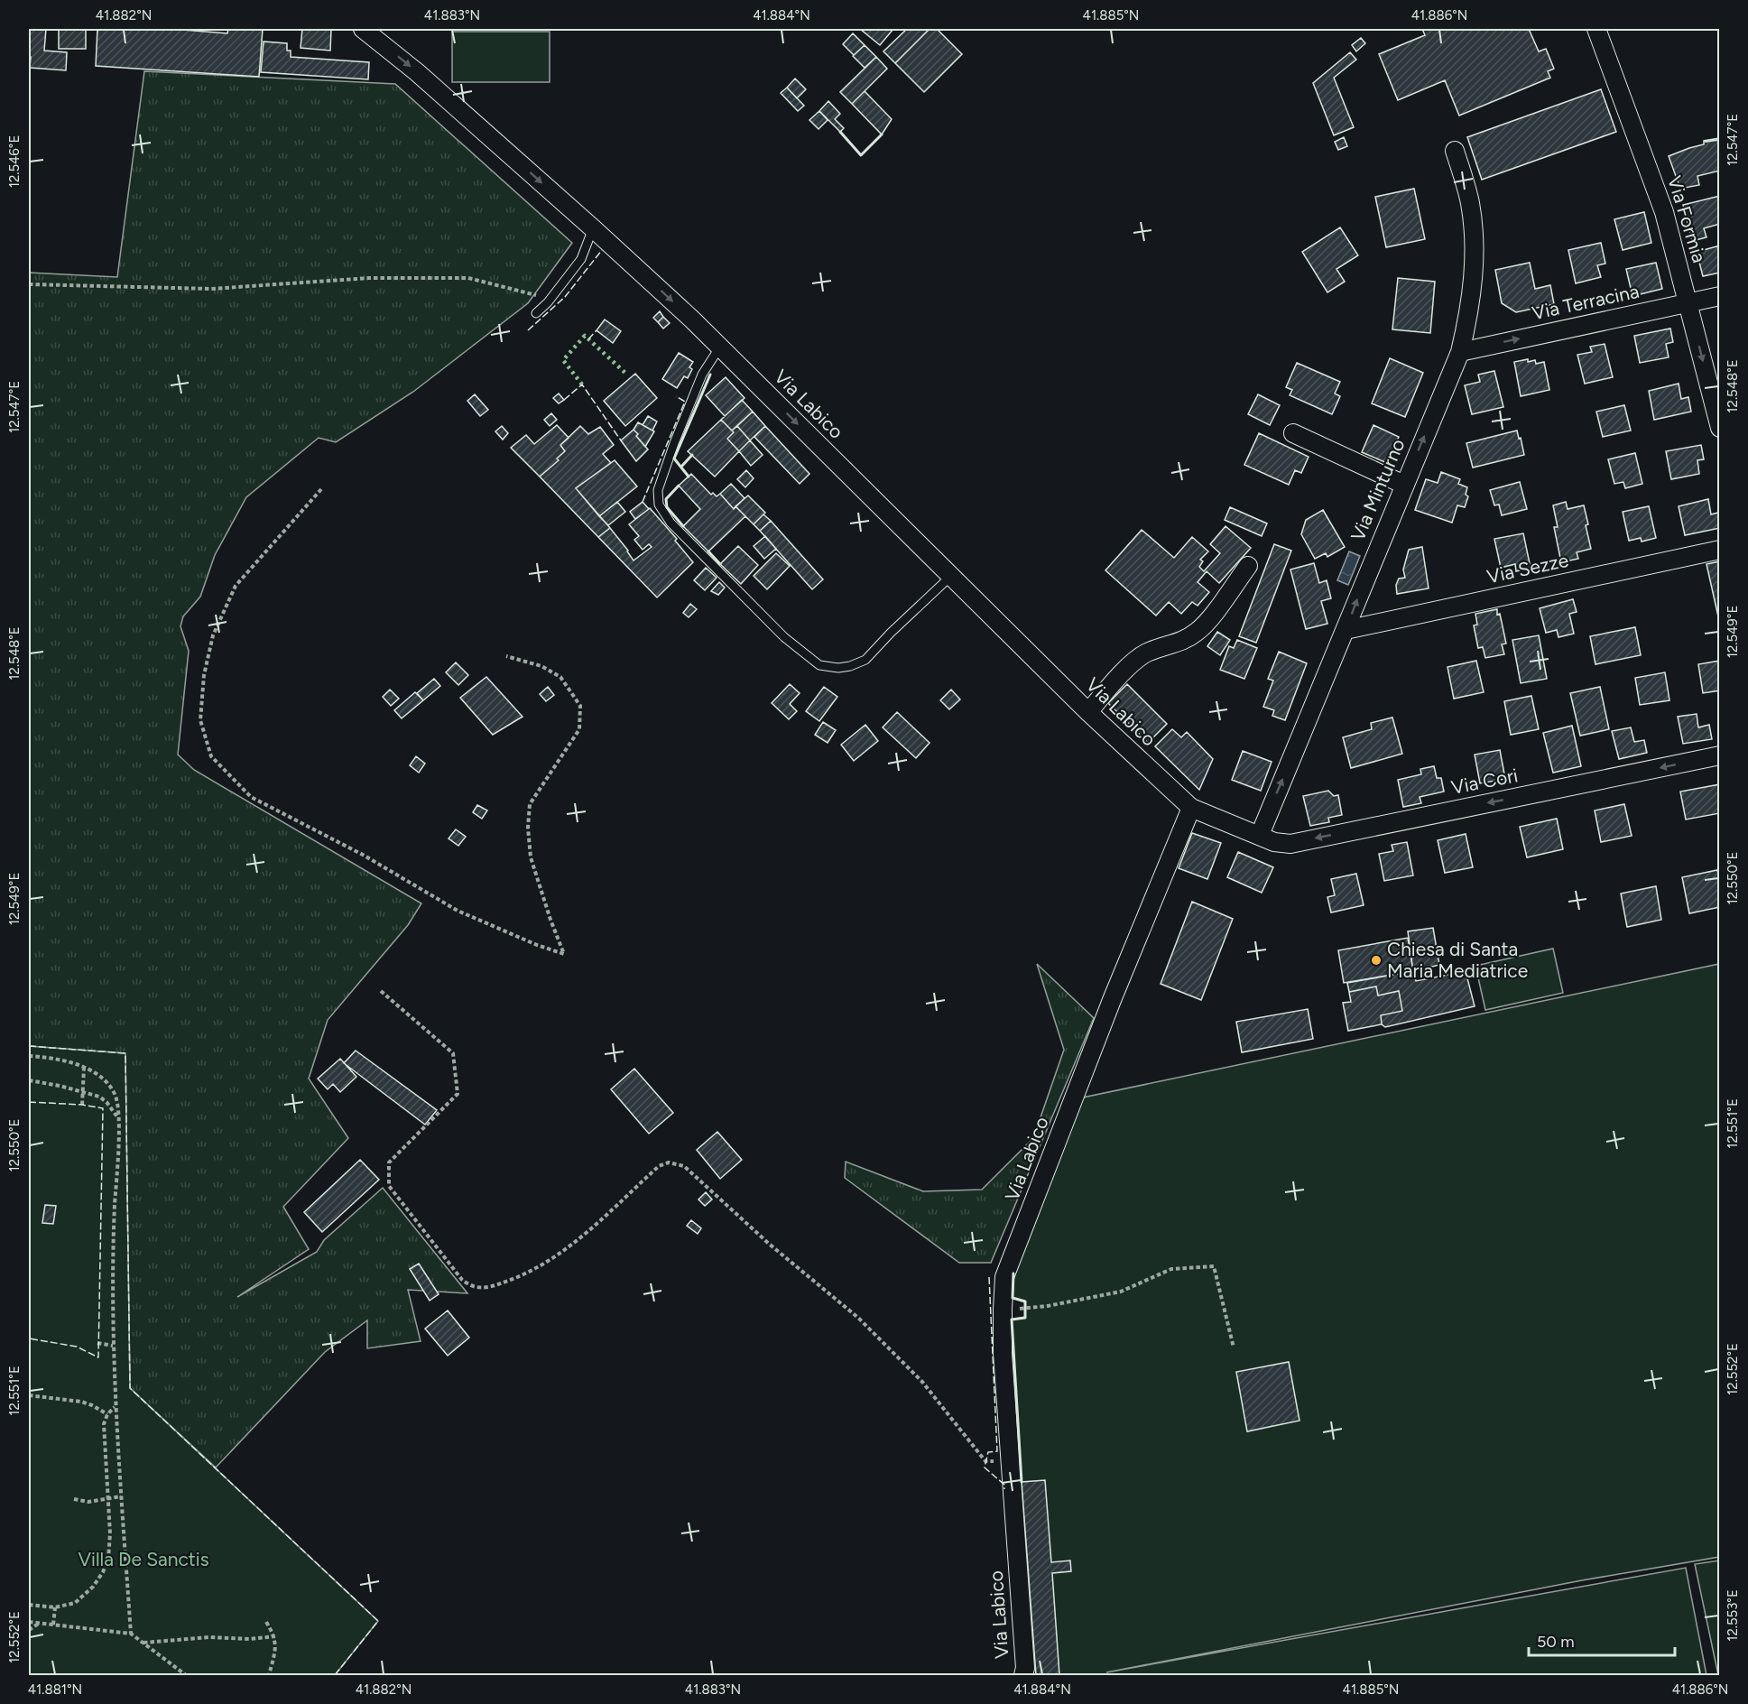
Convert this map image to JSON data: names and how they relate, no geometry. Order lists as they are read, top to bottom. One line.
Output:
{"streets":{"street":["Via Formia","Via Terracina","Via Labico","Via Minturno","Via Sezze","Via Cori"]},"crossings":[["Via Formia","Via Terracina"],["Via Terracina","Via Minturno"],["Via Labico","Via Cori"],["Via Minturno","Via Sezze"],["Via Minturno","Via Cori"]],"one_way":["Via Terracina","Via Labico","Via Minturno","Via Cori"],"parks":["Villa De Sanctis"],"places":["Chiesa di Santa Maria Mediatrice"],"scale_bar":"50 m","coordinates":["41.882°N","41.883°N","41.884°N","41.885°N","41.886°N","12.547°E","12.546°E","12.548°E","12.549°E","12.550°E","12.551°E","12.552°E","12.553°E","41.881°N"]}
